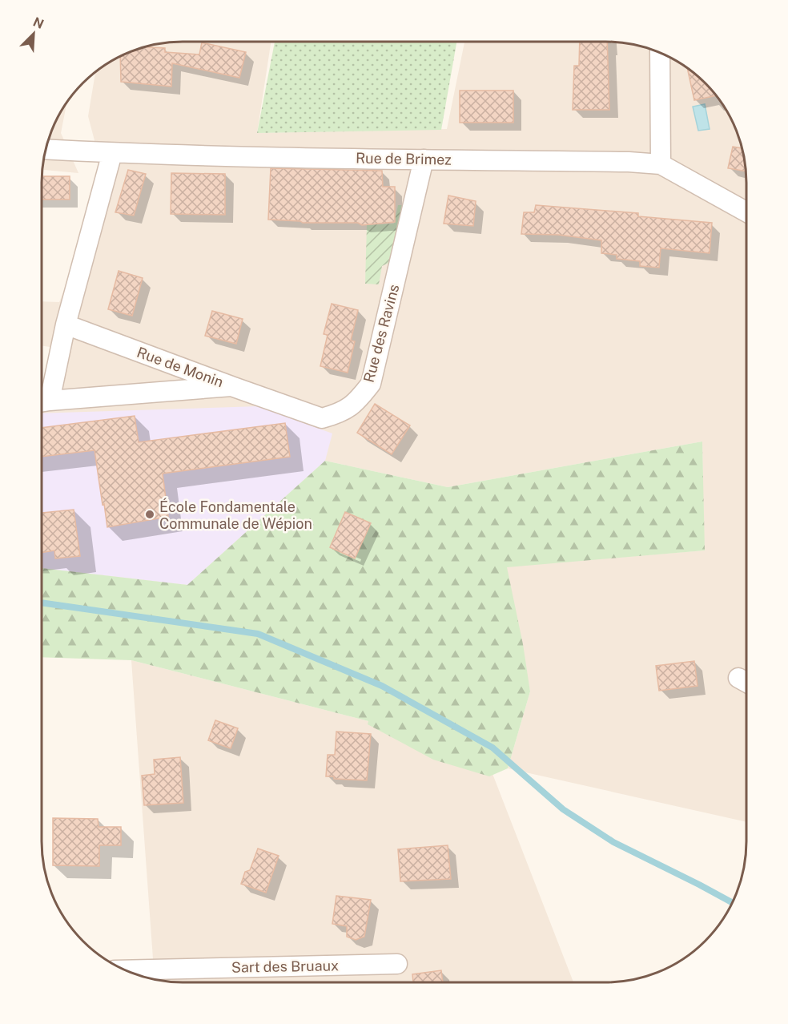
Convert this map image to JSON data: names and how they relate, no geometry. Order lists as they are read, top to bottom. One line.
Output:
{"streets":{"street":["Rue de Brimez","Rue des Ravins","Rue de Monin","Sart des Bruaux"]},"crossings":[["Rue de Brimez","Rue des Ravins"],["Rue de Brimez","Rue de Monin"],["Rue des Ravins","Rue de Monin"]],"places":["École Fondamentale Communale de Wépion"],"north":"top right"}
